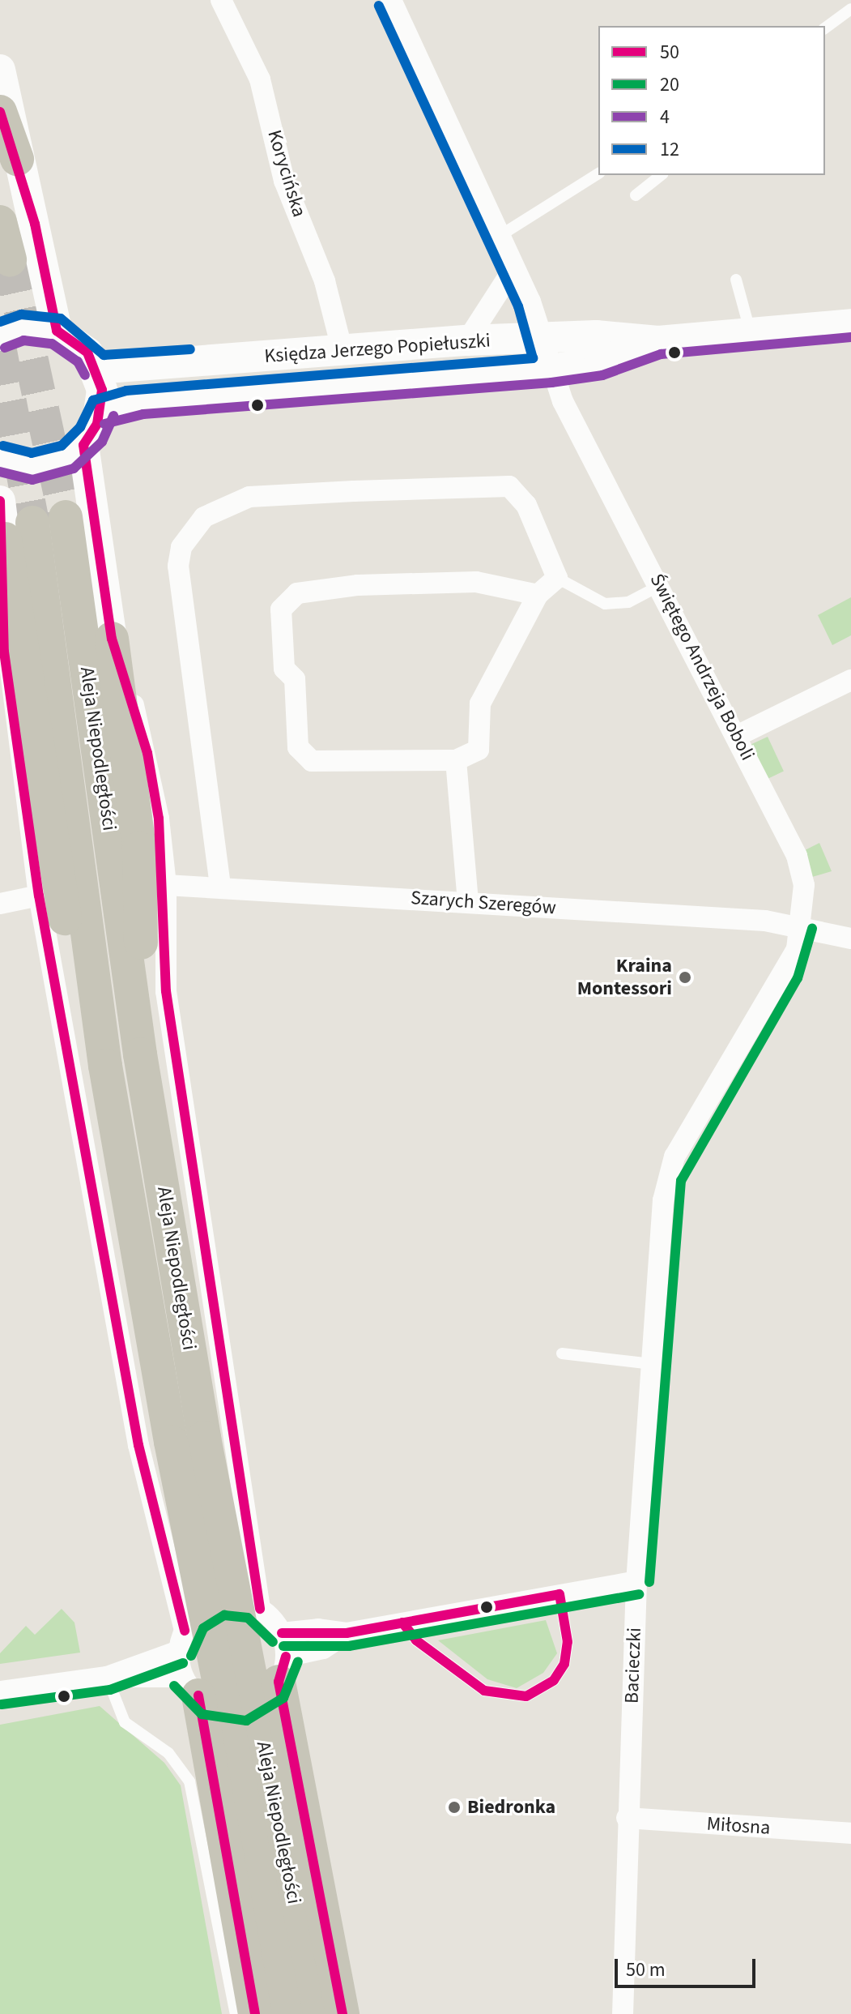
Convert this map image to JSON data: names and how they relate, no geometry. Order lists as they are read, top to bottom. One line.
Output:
{"streets":{"main road":["Aleja Niepodległości"],"street":["Korycińska","Księdza Jerzego Popiełuszki","Świętego Andrzeja Boboli","Szarych Szeregów","Bacieczki","Miłosna"]},"crossings":[["Korycińska","Księdza Jerzego Popiełuszki"],["Księdza Jerzego Popiełuszki","Świętego Andrzeja Boboli"],["Świętego Andrzeja Boboli","Szarych Szeregów"],["Świętego Andrzeja Boboli","Bacieczki"],["Szarych Szeregów","Bacieczki"],["Bacieczki","Miłosna"]],"places":["Kraina Montessori","Biedronka"],"lines":["transit line 12","transit line 50","transit line 4","transit line 20"],"legend":["50","20","4","12"],"scale_bar":"50 m"}
